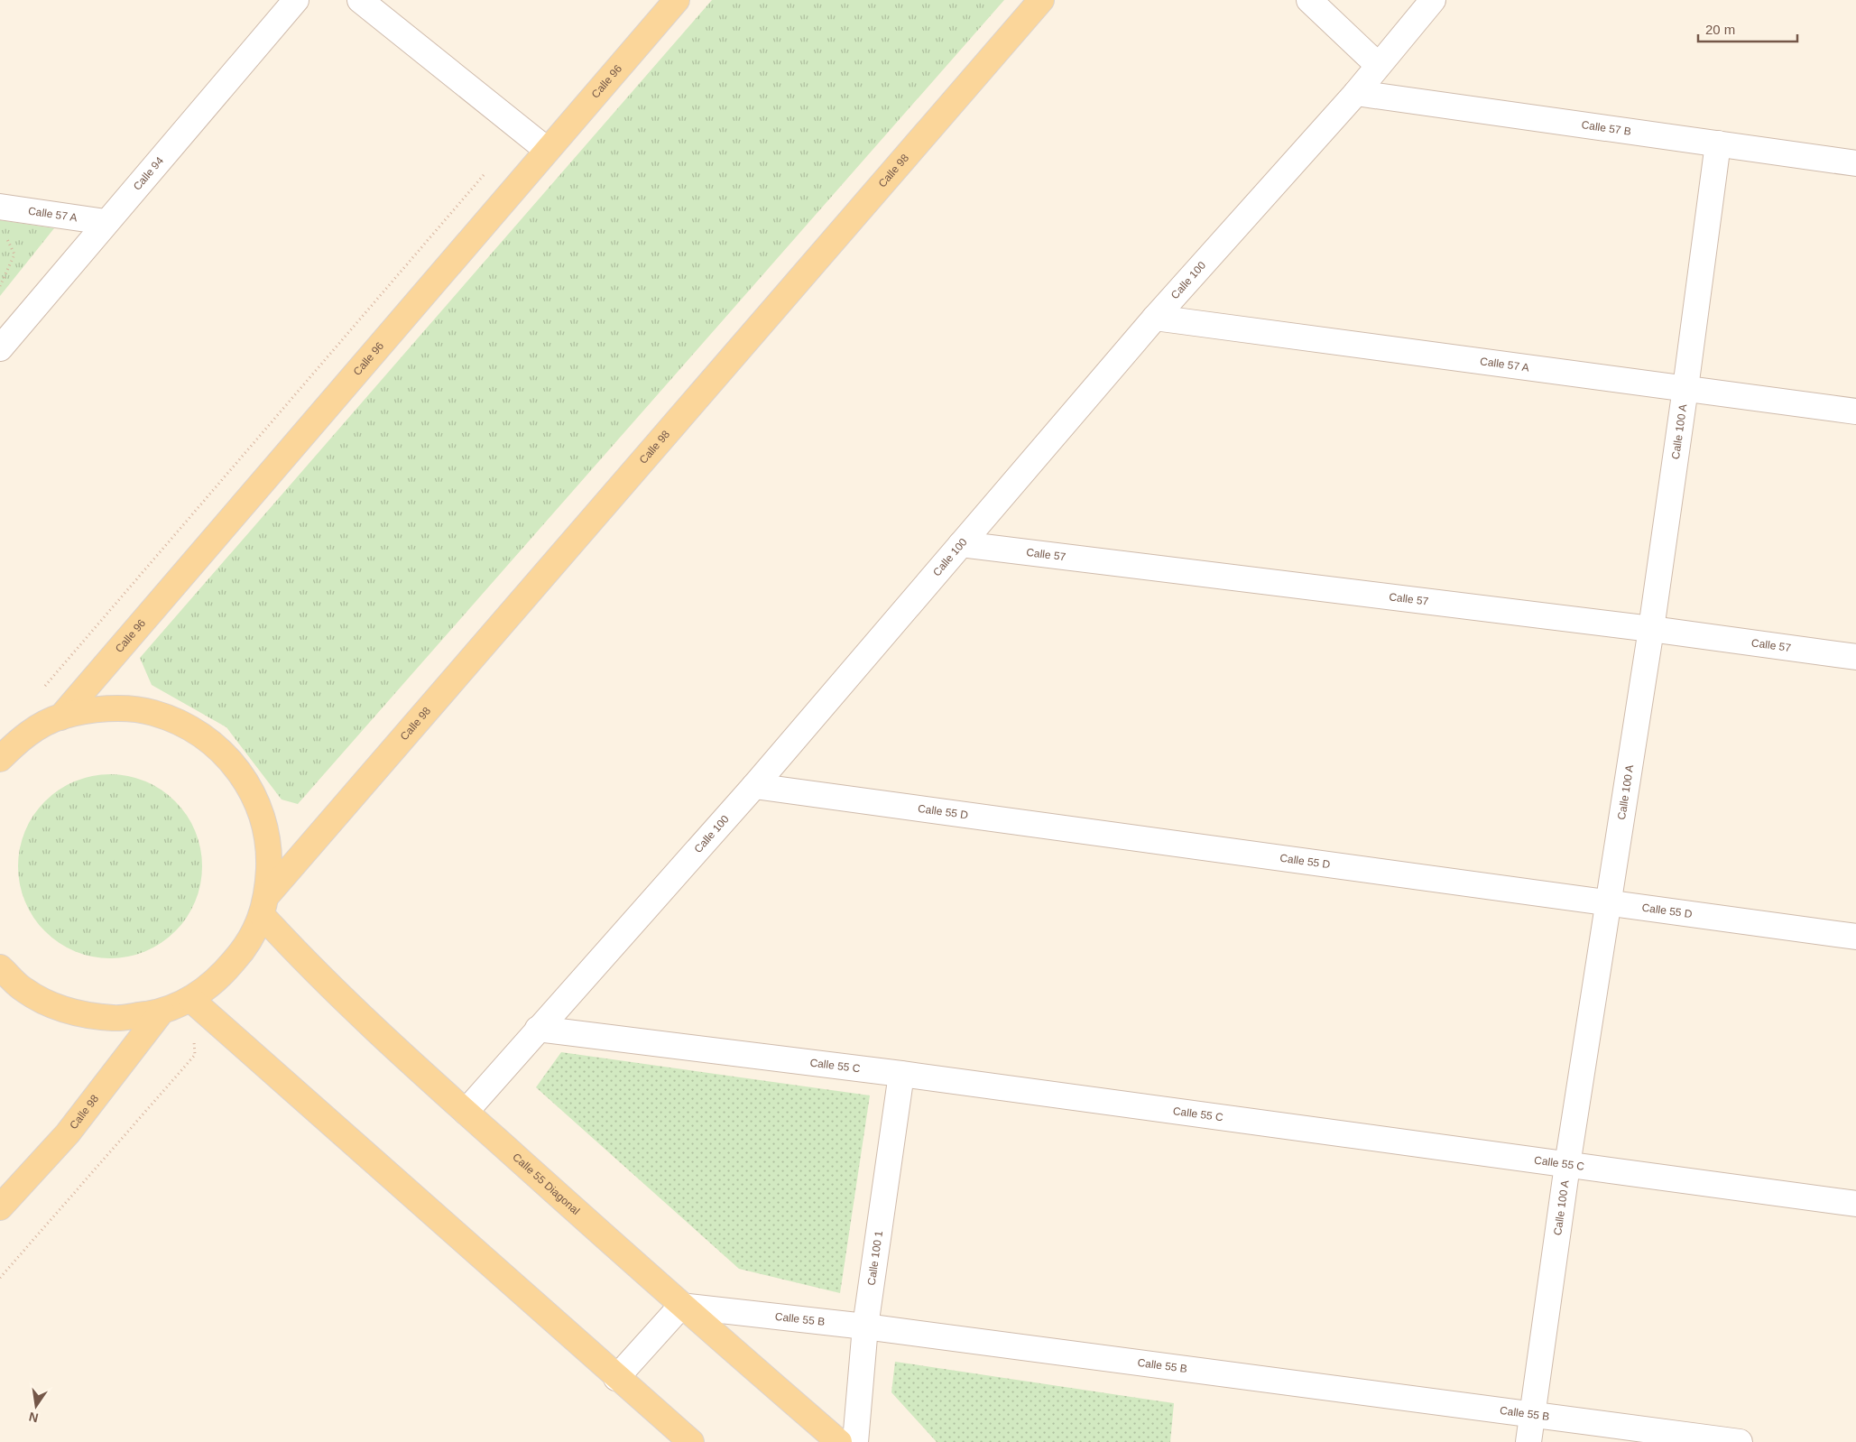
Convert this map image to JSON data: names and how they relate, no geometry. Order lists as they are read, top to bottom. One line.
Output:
{"streets":{"main road":["Calle 96","Calle 98","Calle 55 Diagonal"],"street":["Calle 57 B","Calle 94","Calle 57 A","Calle 100","Calle 100 A","Calle 57","Calle 55 D","Calle 55 C","Calle 100 1","Calle 55 B"]},"crossings":[["Calle 57 B","Calle 100"],["Calle 57 B","Calle 100 A"],["Calle 98","Calle 55 Diagonal"],["Calle 94","Calle 57 A"],["Calle 57 A","Calle 100"],["Calle 57 A","Calle 100 A"],["Calle 100","Calle 57"],["Calle 100","Calle 55 D"],["Calle 100","Calle 55 C"],["Calle 100","Calle 55 Diagonal"],["Calle 100 A","Calle 57"],["Calle 100 A","Calle 55 D"],["Calle 100 A","Calle 55 C"],["Calle 100 A","Calle 55 B"],["Calle 55 C","Calle 100 1"],["Calle 55 Diagonal","Calle 55 B"],["Calle 100 1","Calle 55 B"]],"scale_bar":"20 m","north":"bottom"}
